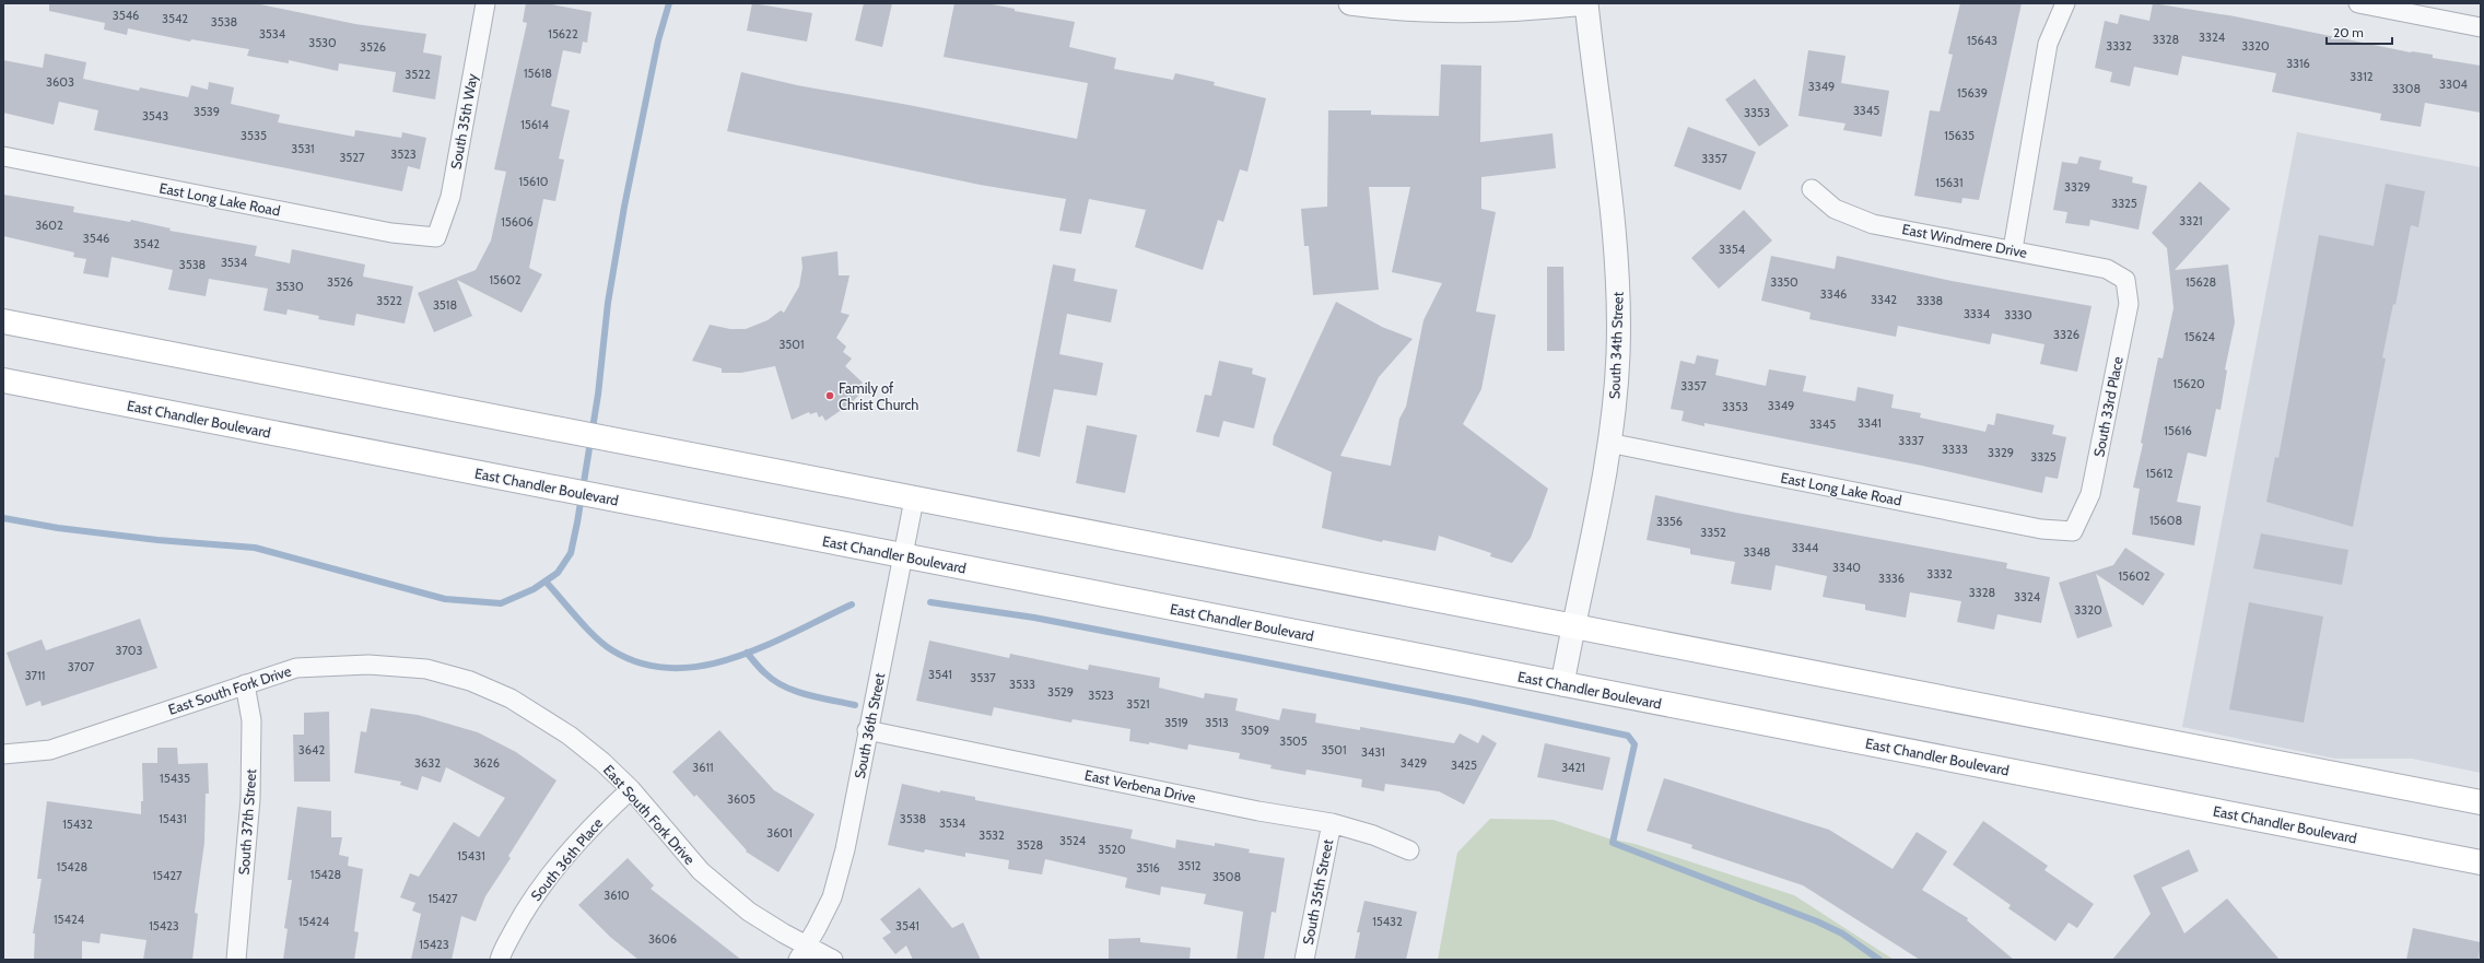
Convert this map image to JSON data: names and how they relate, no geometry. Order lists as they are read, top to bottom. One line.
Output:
{"streets":{"main road":["East Chandler Boulevard"],"street":["South 35th Way","East Long Lake Road","East Windmere Drive","South 34th Street","South 33rd Place","East South Fork Drive","South 36th Street","East Verbena Drive","South 37th Street","South 36th Place","South 35th Street"]},"crossings":[["South 35th Way","East Long Lake Road"],["East Long Lake Road","South 34th Street"],["East Long Lake Road","South 33rd Place"],["East Windmere Drive","South 33rd Place"],["South 34th Street","East Chandler Boulevard"],["East Chandler Boulevard","South 36th Street"],["East South Fork Drive","South 36th Street"],["East South Fork Drive","South 37th Street"],["East South Fork Drive","South 36th Place"],["South 36th Street","East Verbena Drive"],["East Verbena Drive","South 35th Street"]],"places":["Family of Christ Church"],"house_numbers":["3546","3542","3538","3534","15622","3324","3328","15643","3530","3332","3320","3526","3316","15618","3522","3312","3603","3304","3349","3308","15639","3345","3539","3353","3543","15614","3535","15635","3531","3523","3527","3357","15610","15631","3329","3325","3321","15606","3602","3546","3542","3354","3534","3538","15602","3526","3350","15628","3530","3346","3342","3522","3338","3518","3334","3330","3326","15624","3501","15620","3357","3349","3353","3341","3345","15616","3337","3333","3329","3325","15612","15608","3356","3352","3344","3348","3340","3332","15602","3336","3328","3324","3320","3703","3707","3541","3711","3537","3533","3529","3523","3521","3519","3513","3509","3505","3642","3501","3431","3632","3626","3429","3425","3611","3421","15435","3605","15431","3538","3534","15432","3601","3532","3524","3528","3520","15431","3512","15428","3516","15428","15427","3508","3610","15427","15424","15424","15432","15423","3541","3606","15423"],"scale_bar":"20 m"}
